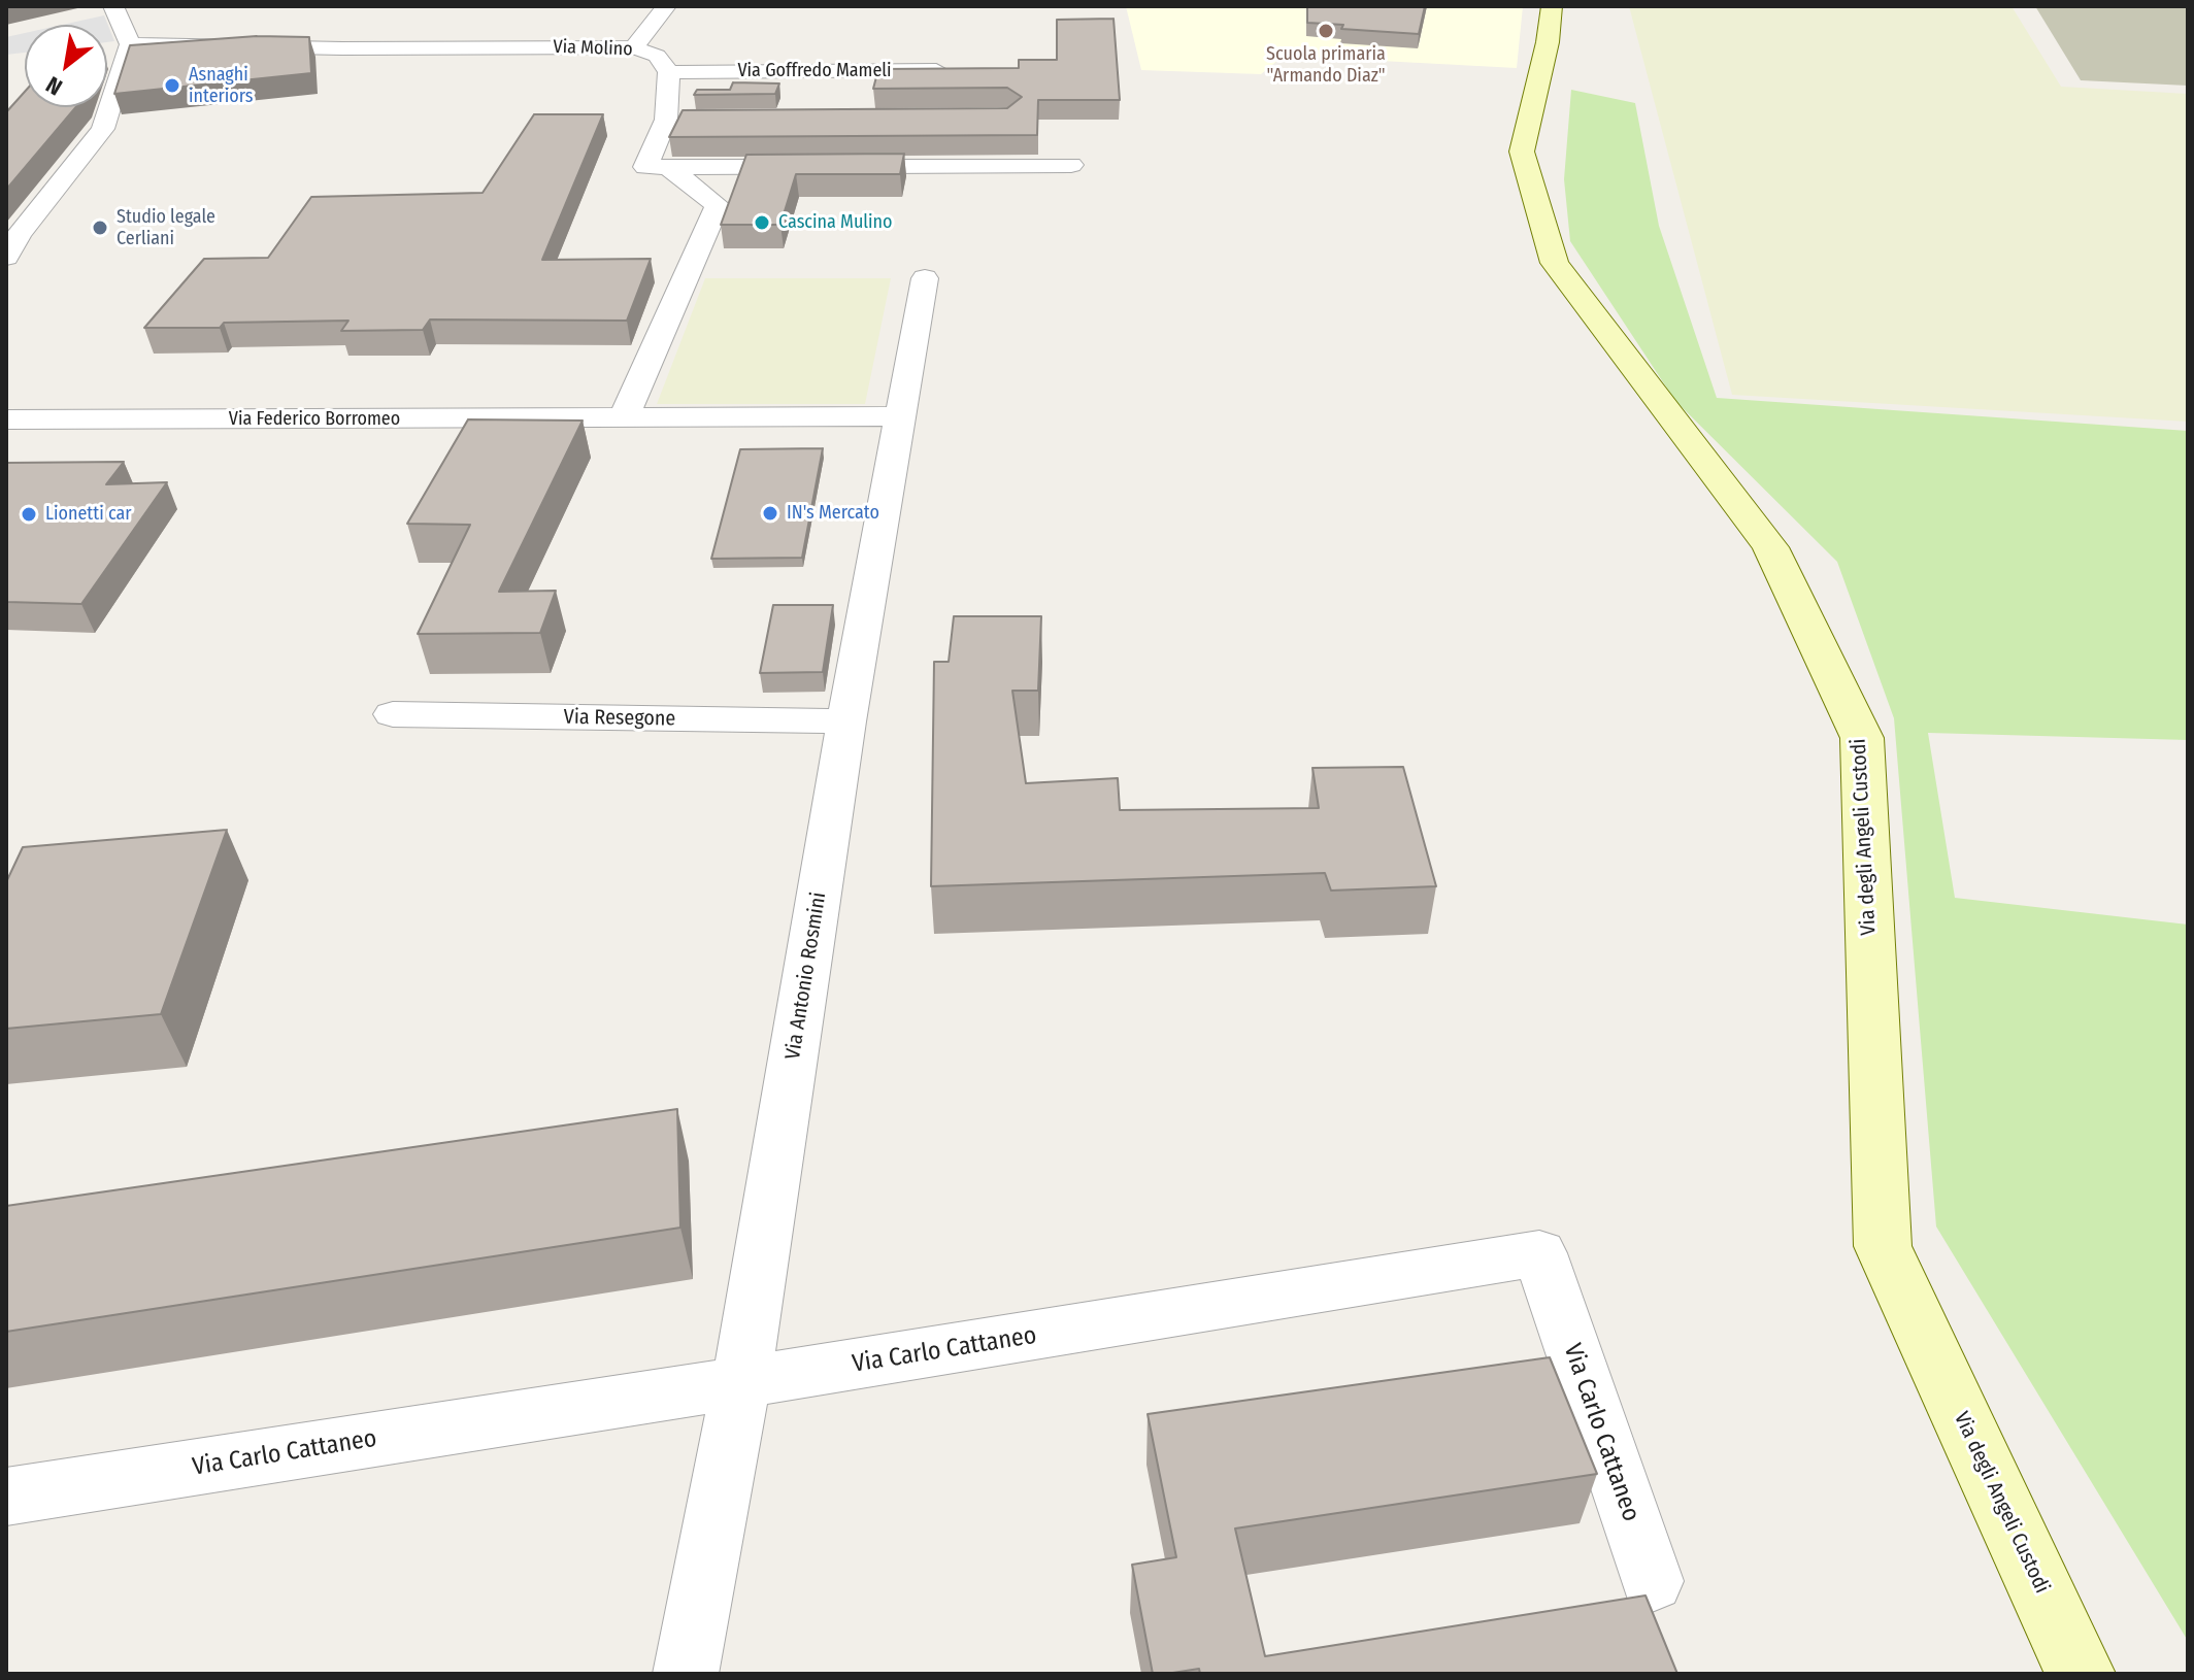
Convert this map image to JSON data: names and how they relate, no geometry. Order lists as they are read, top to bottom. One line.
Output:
{"streets":{"street":["Via Molino","Via Goffredo Mameli","Via Federico Borromeo","Via Resegone","Via degli Angeli Custodi","Via Antonio Rosmini","Via Carlo Cattaneo"]},"crossings":[["Via Molino","Via Goffredo Mameli"],["Via Federico Borromeo","Via Antonio Rosmini"],["Via Resegone","Via Antonio Rosmini"],["Via Antonio Rosmini","Via Carlo Cattaneo"]],"places":["Scuola primaria \"Armando Diaz\"","Asnaghi interiors","Cascina Mulino","Studio legale Cerliani","IN's Mercato","Lionetti car"],"north":"bottom left"}
